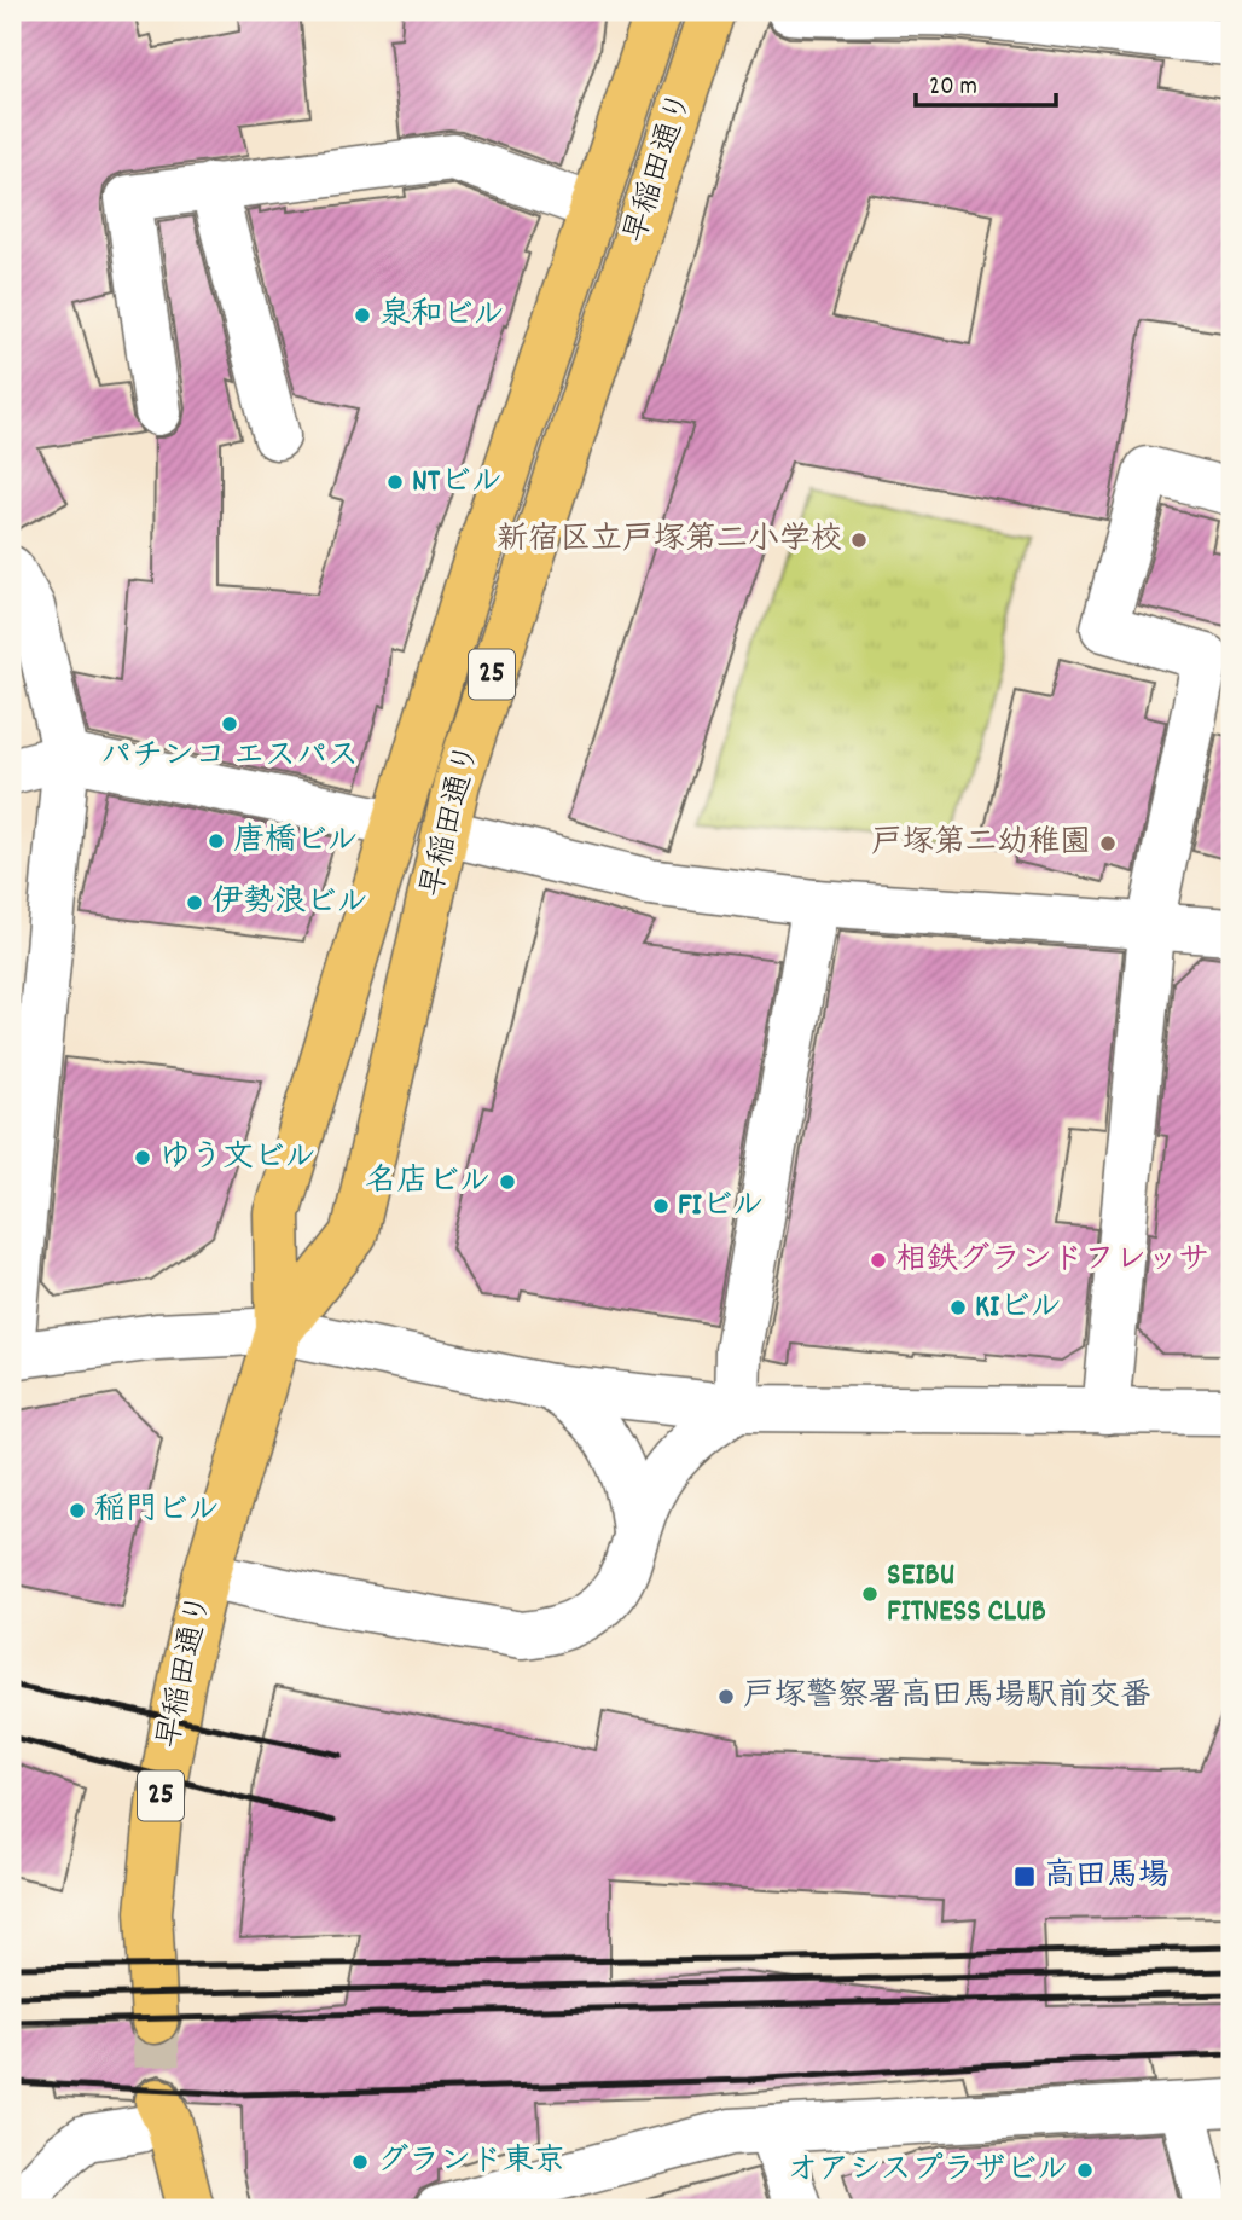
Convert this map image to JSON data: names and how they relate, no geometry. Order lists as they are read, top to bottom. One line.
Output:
{"streets":{"main road":["早稲田通り","25"]},"places":{"other":["泉和ビル","NTビル","新宿区立戸塚第二小学校","パチンコ エスパス","唐橋ビル","戸塚第二幼稚園","伊勢浪ビル","ゆう文ビル","名店ビル","FIビル","相鉄グランドフレッサ","KIビル","稲門ビル","SEIBU FITNESS CLUB","戸塚警察署高田馬場駅前交番","グランド東京","オアシスプラザビル"],"transit":["高田馬場"]},"scale_bar":"20 m"}
